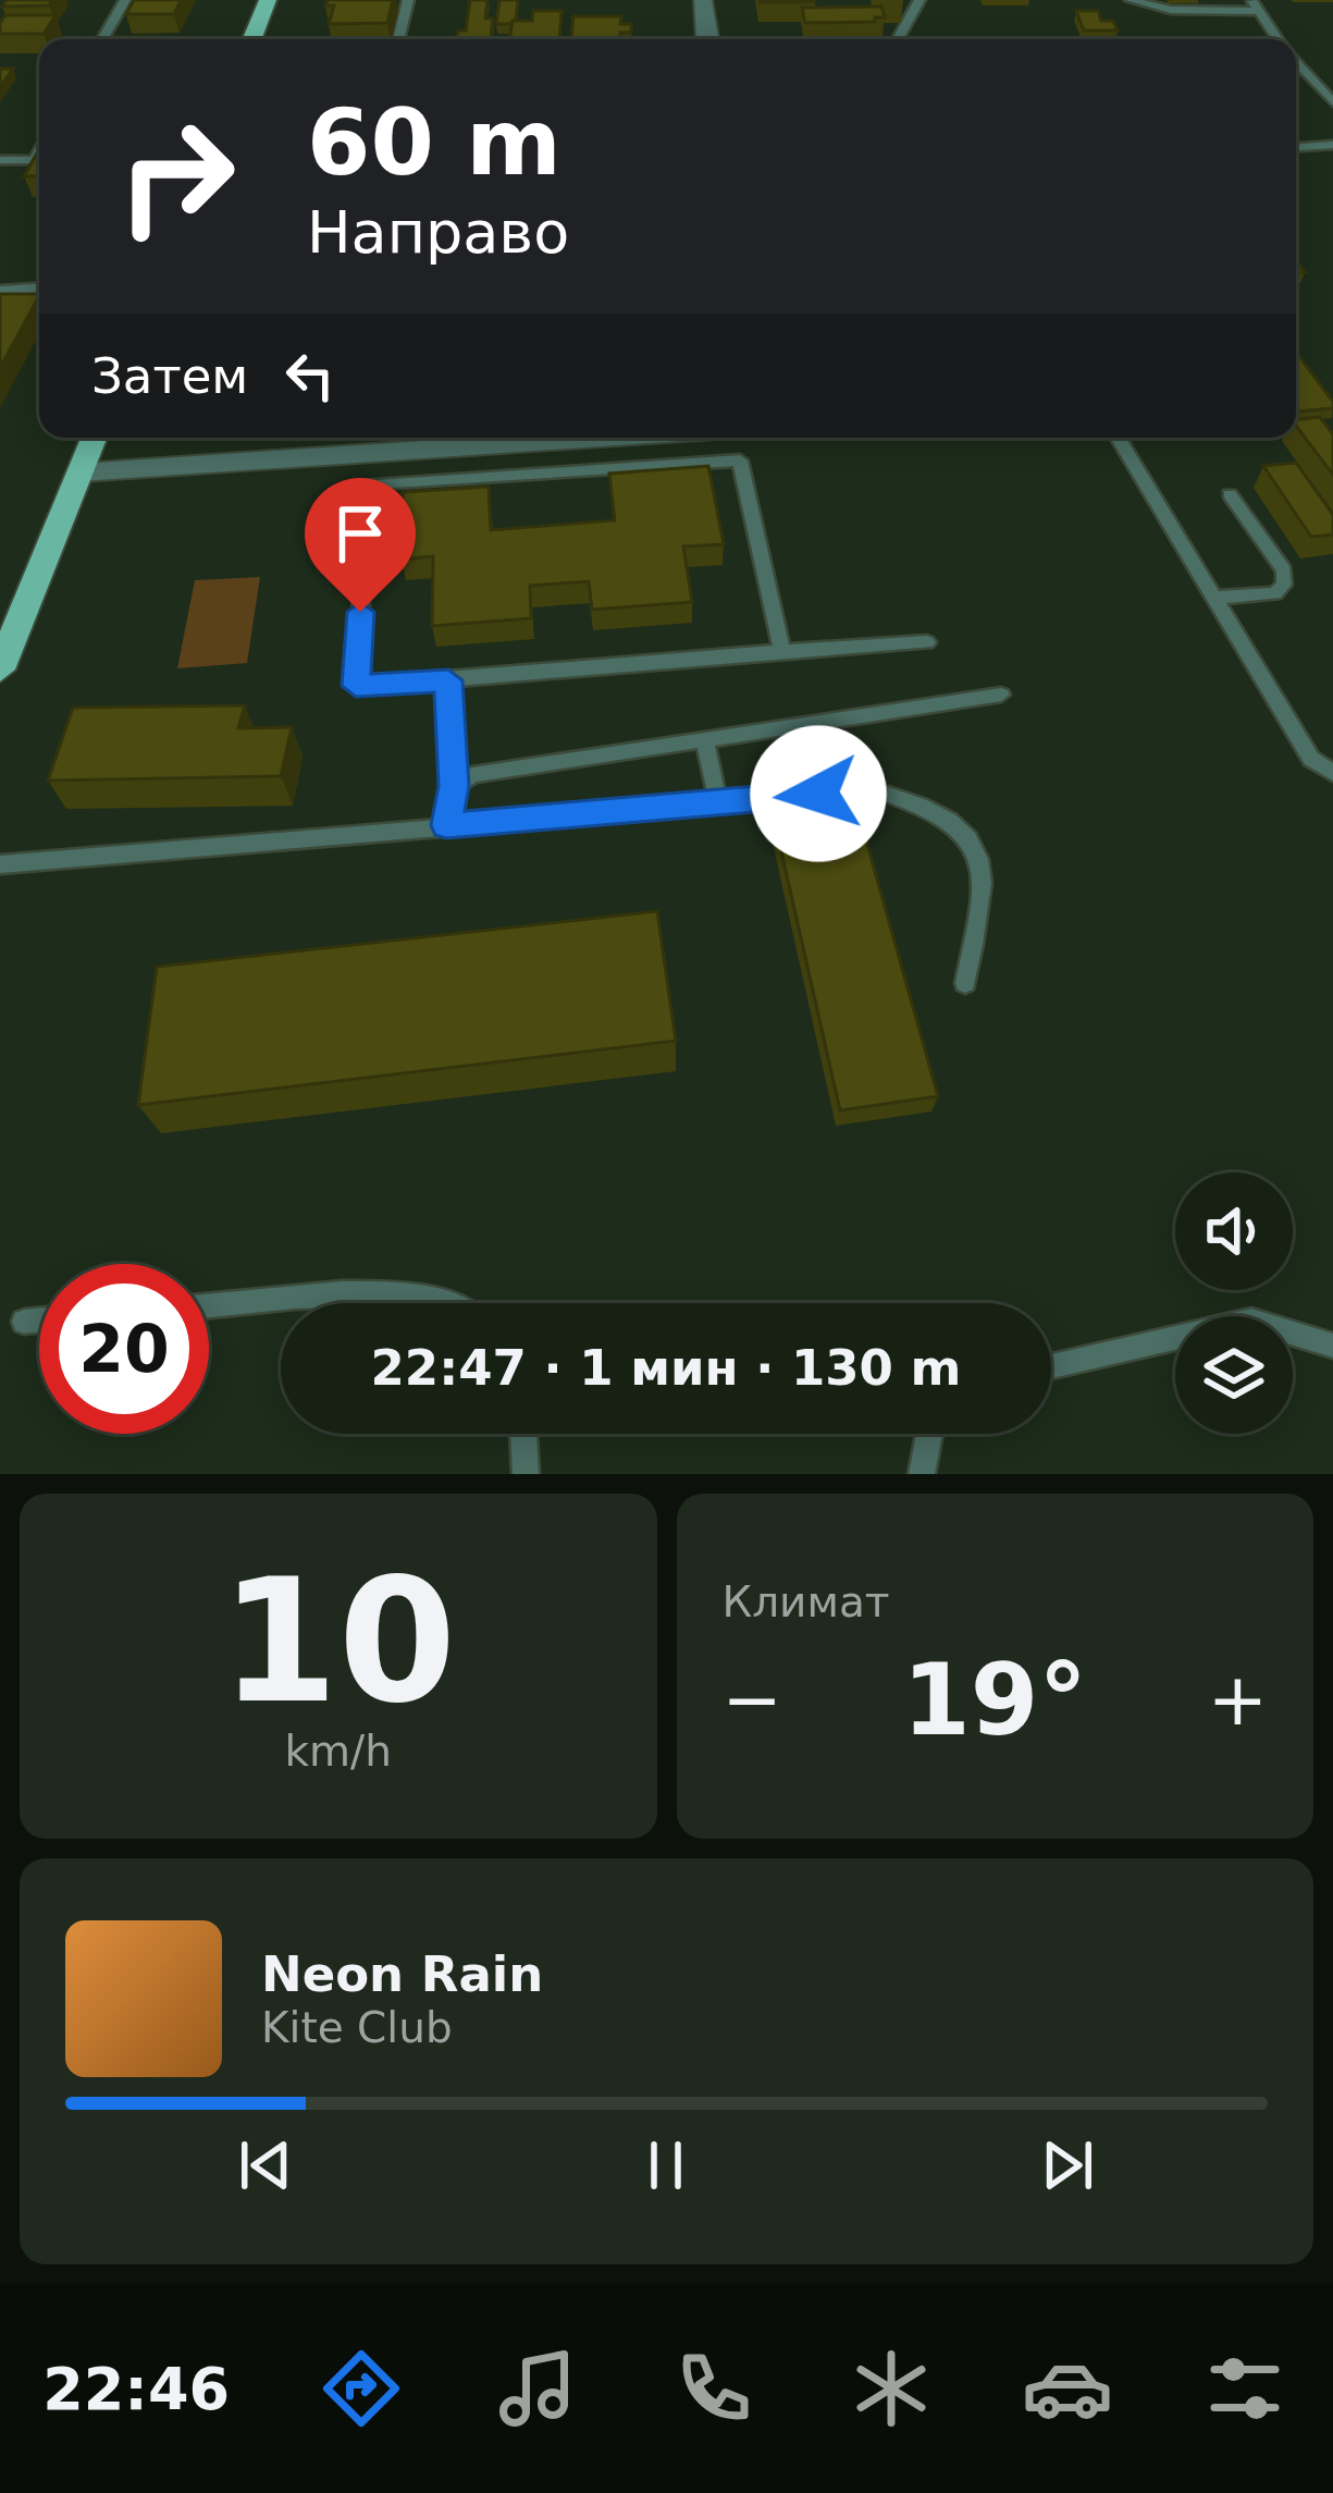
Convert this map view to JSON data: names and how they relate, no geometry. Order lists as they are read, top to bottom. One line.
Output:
{"page":{"turn":["60 m","Направо"],"then":"Затем","limit":"20","trip":"22:47 · 1 мин · 130 m","tile":[["10","km/h"],"Климат"],"heat":["−","19°","+"],"song":["Neon Rain","Kite Club"],"tabs":"22:46"}}
